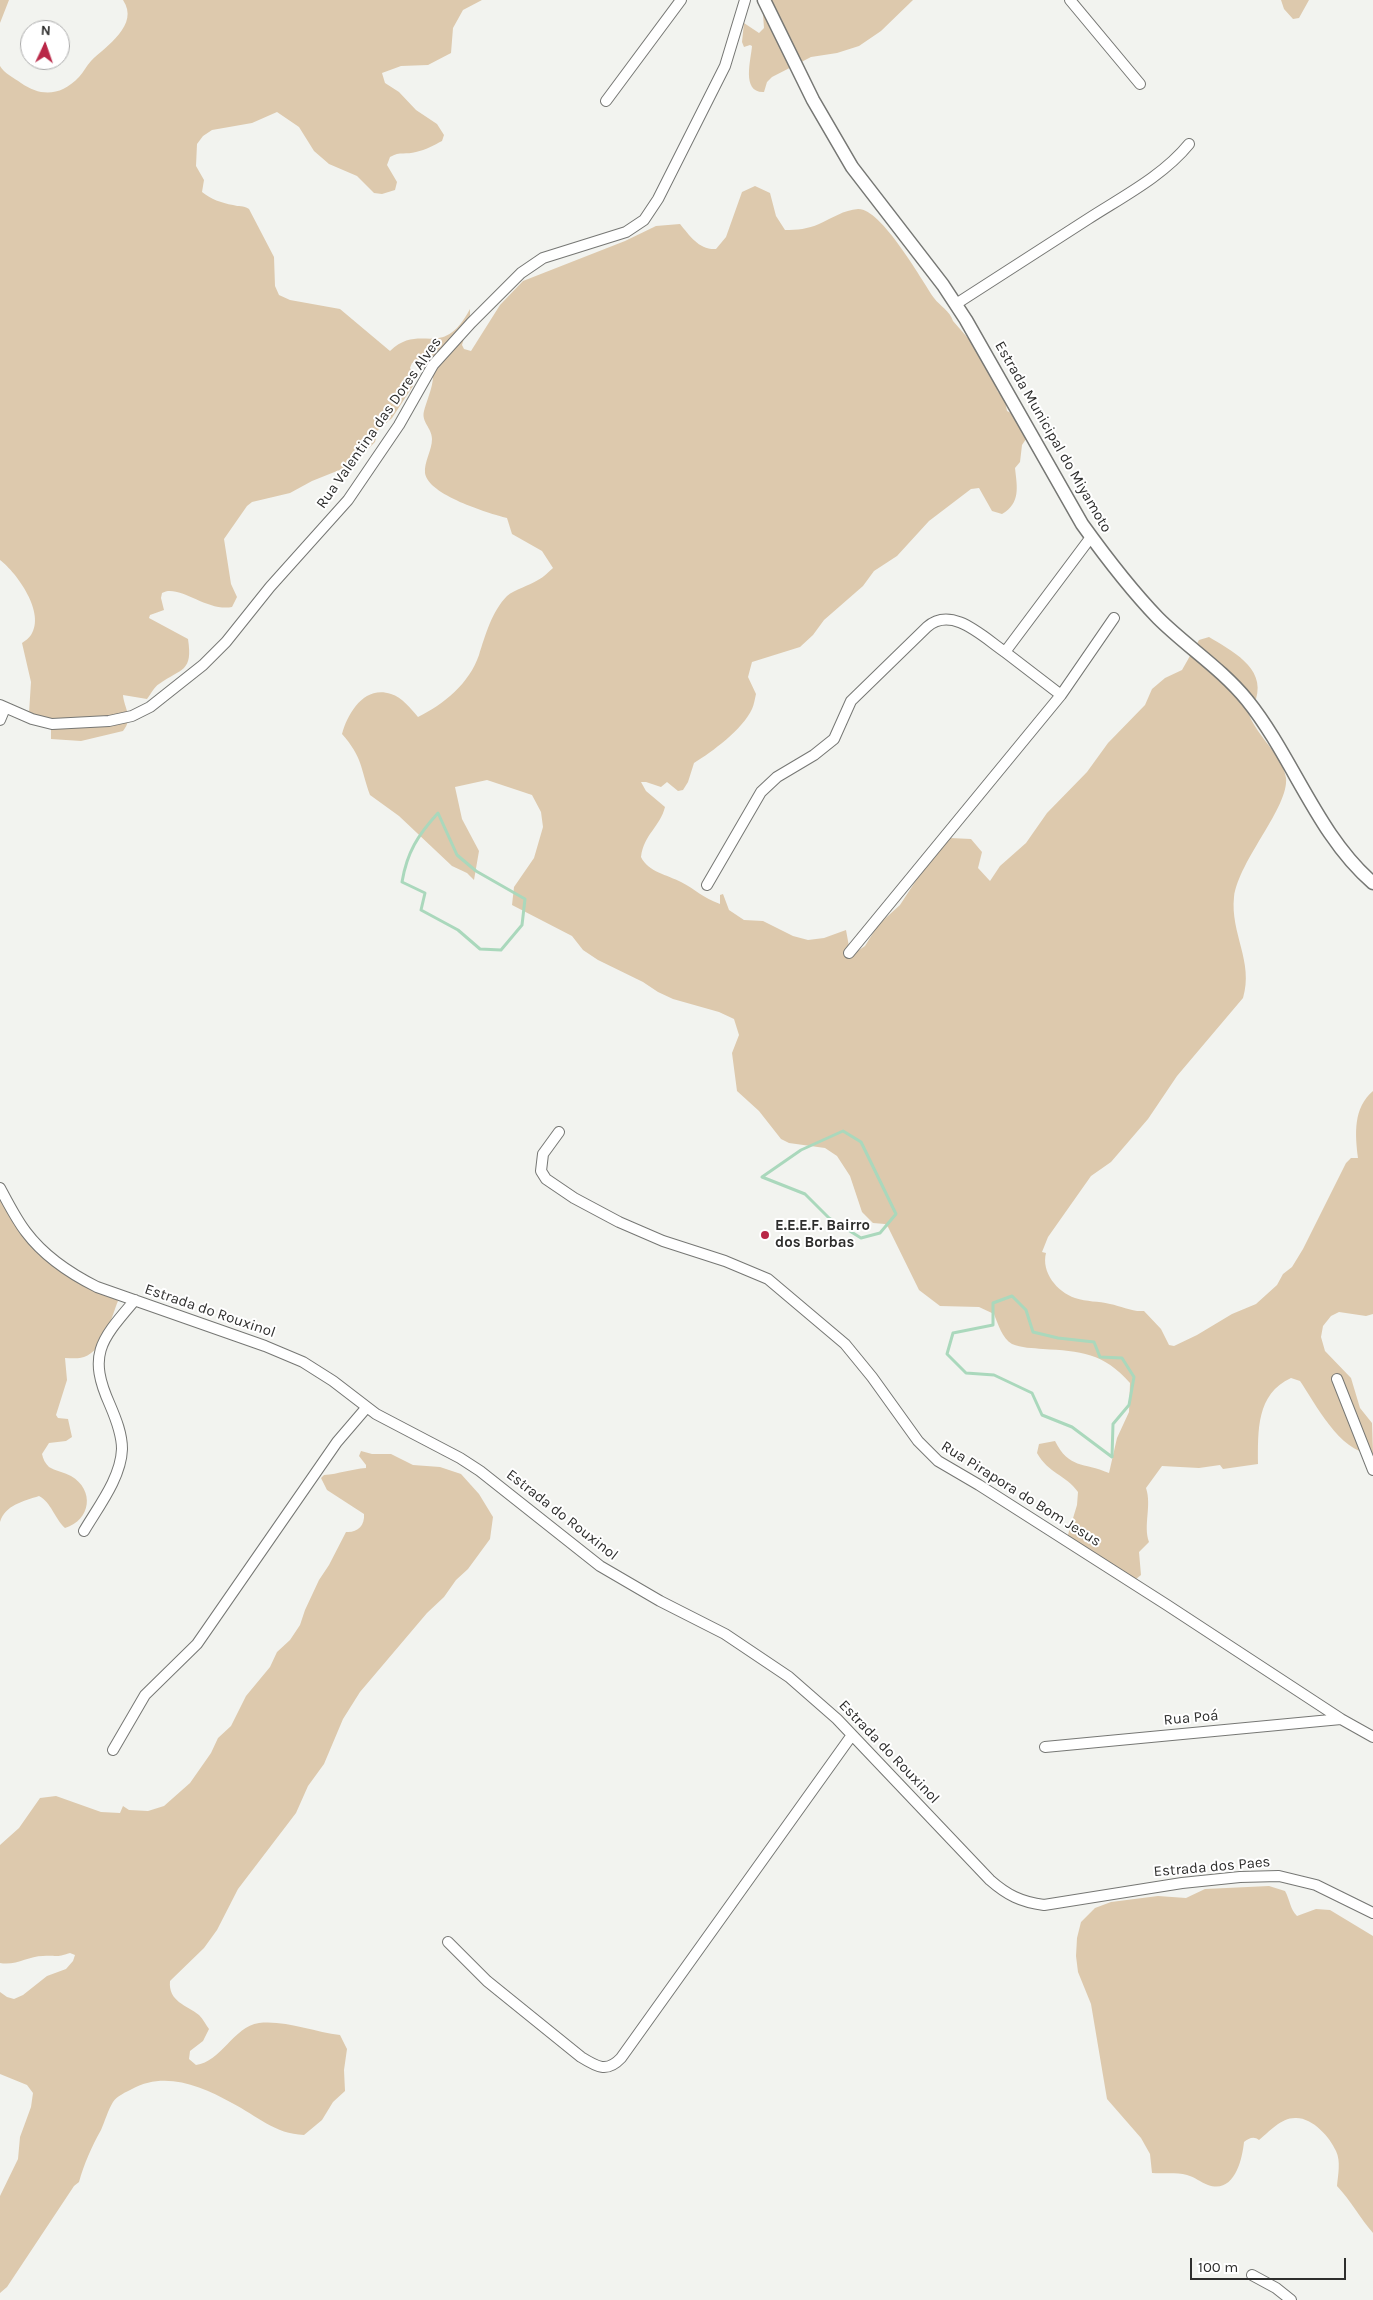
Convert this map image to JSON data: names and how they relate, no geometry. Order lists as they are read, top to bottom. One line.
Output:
{"streets":{"street":["Rua Valentina das Dores Alves","Estrada Municipal do Miyamoto","Estrada do Rouxinol","Rua Pirapora do Bom Jesus","Rua Poá","Estrada dos Paes"]},"crossings":[["Estrada do Rouxinol","Estrada dos Paes"],["Rua Pirapora do Bom Jesus","Rua Poá"]],"places":["E.E.E.F. Bairro dos Borbas"],"scale_bar":"100 m","north":"top"}
